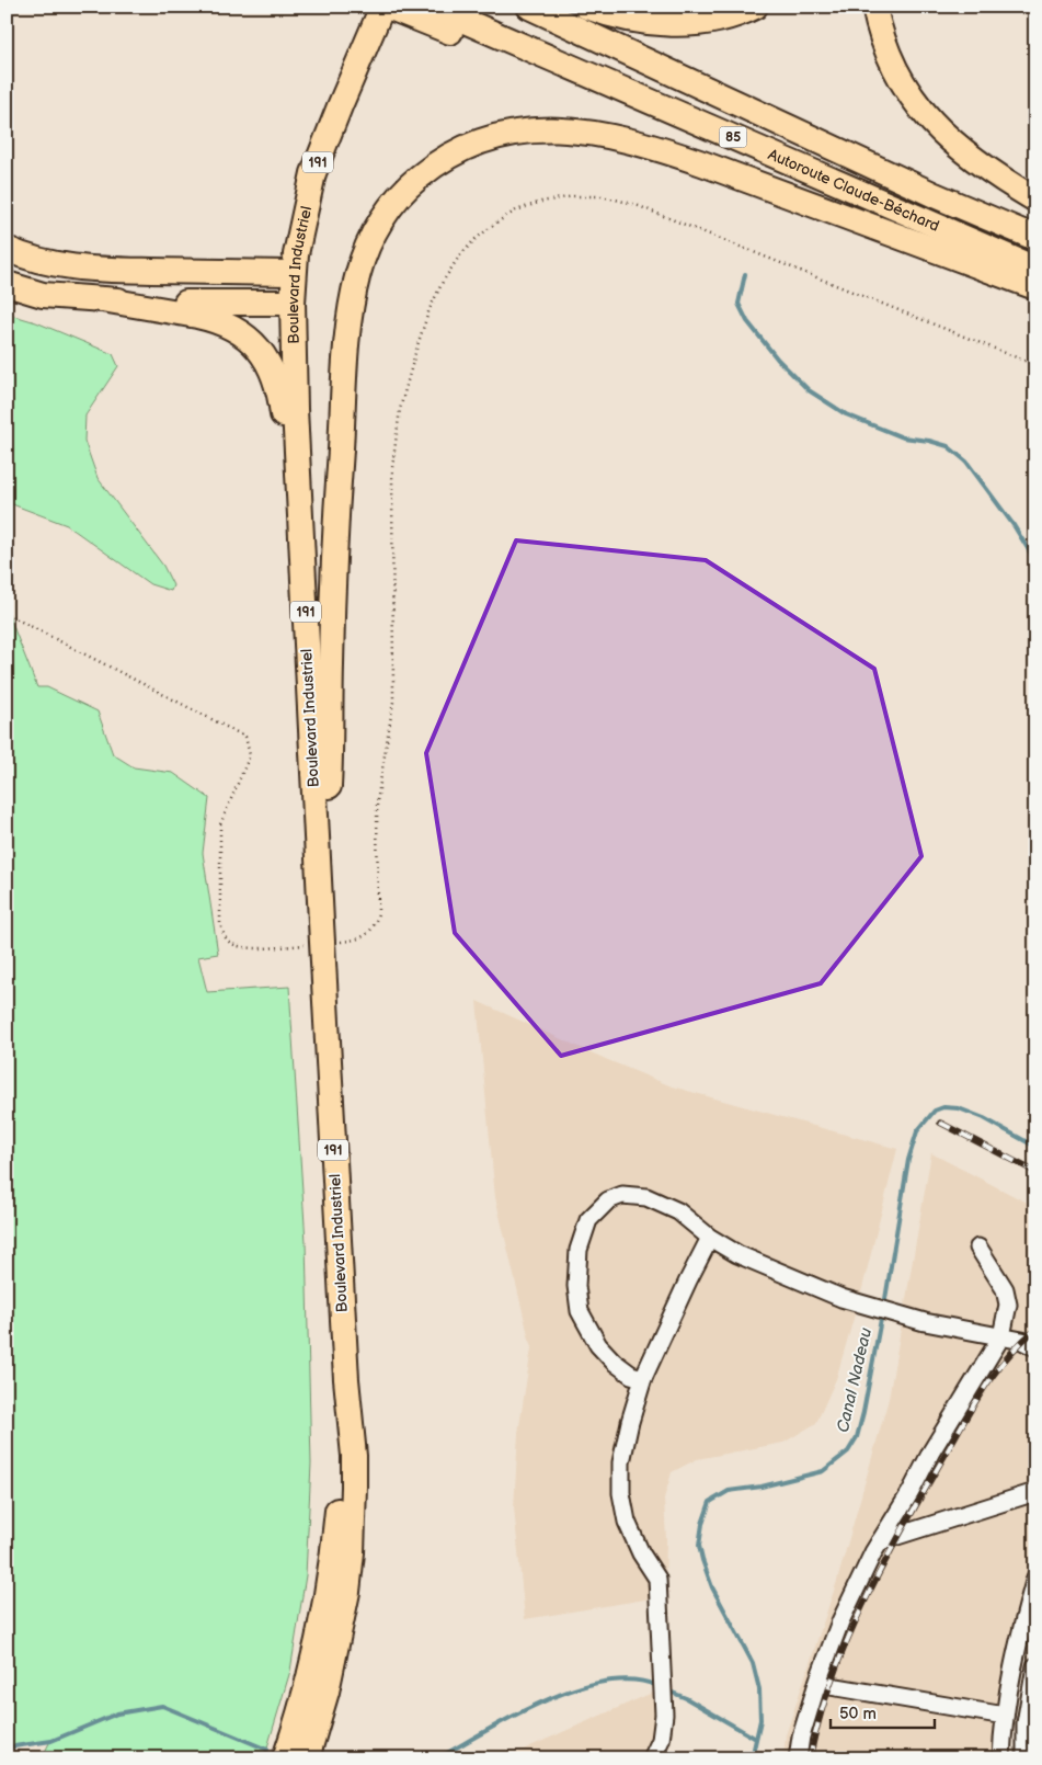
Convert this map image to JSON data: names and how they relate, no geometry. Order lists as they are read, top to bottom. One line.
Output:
{"streets":{"highway":["85","191","Autoroute Claude-Béchard","Boulevard Industriel"]},"water":["Canal Nadeau"],"scale_bar":"50 m"}
